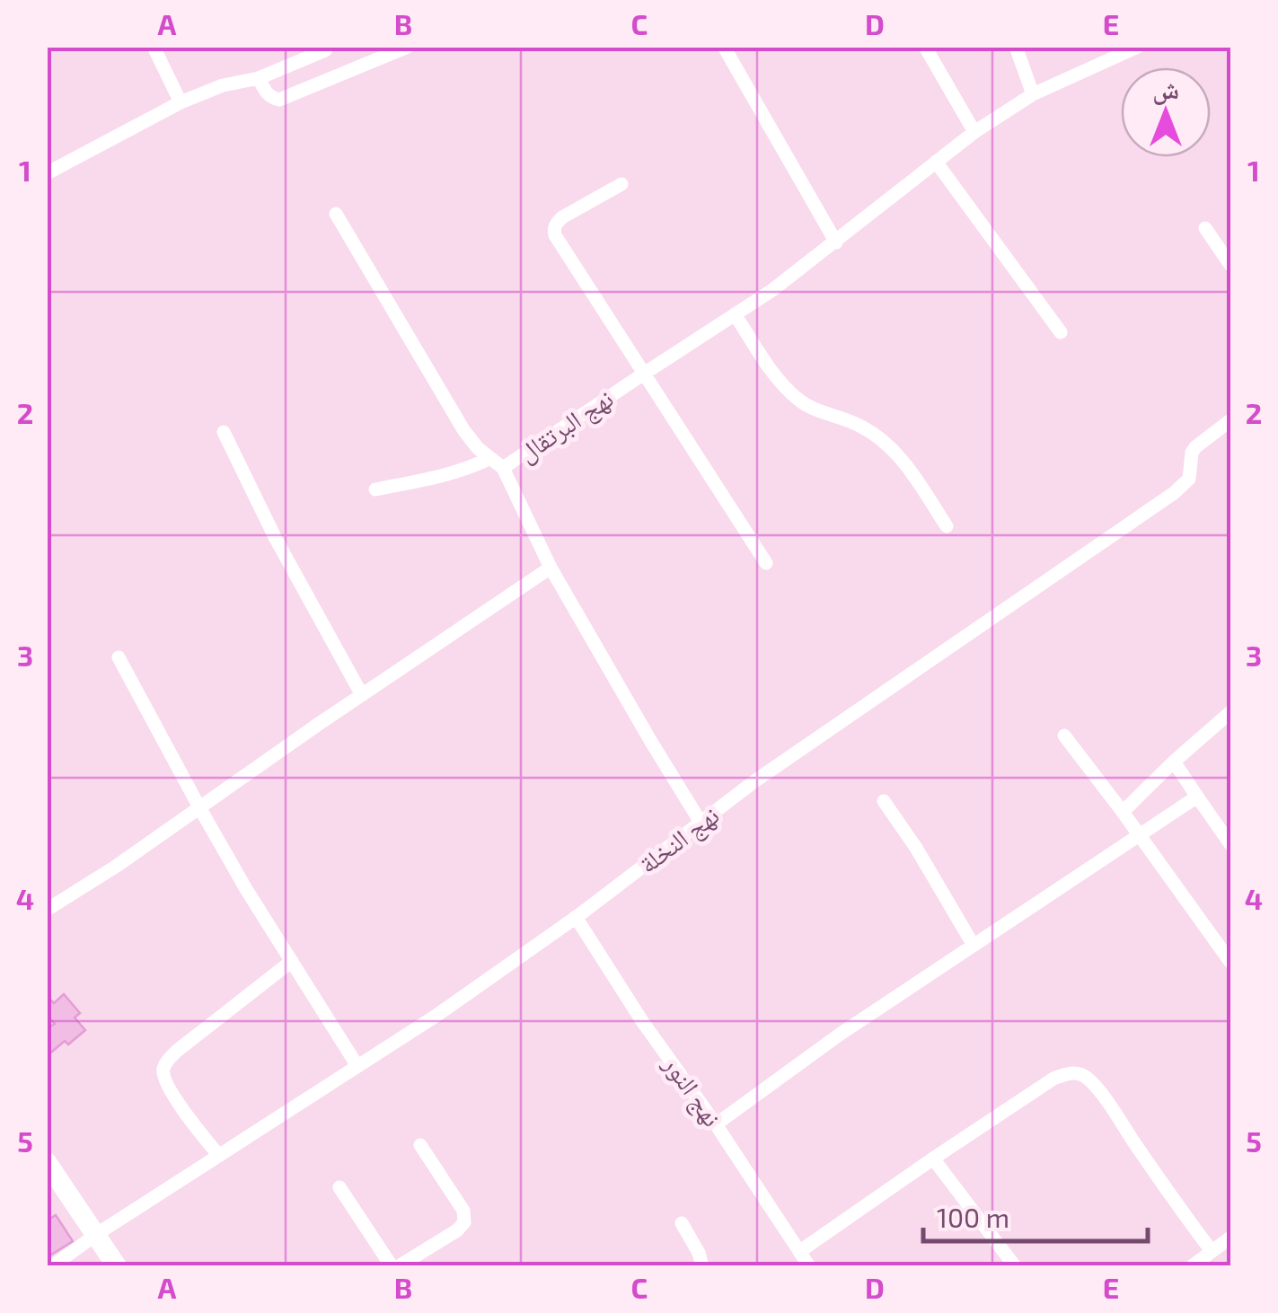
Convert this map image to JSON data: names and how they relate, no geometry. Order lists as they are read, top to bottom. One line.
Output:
{"streets":{"street":["نهج البرتقال","نهج النخلة","نهج النور"]},"crossings":[["نهج البرتقال","نهج النخلة"],["نهج النخلة","نهج النور"]],"scale_bar":"100 m","north":"top","grid":{"columns":["A","B","C","D","E"],"rows":["1","2","3","4","5"]}}
